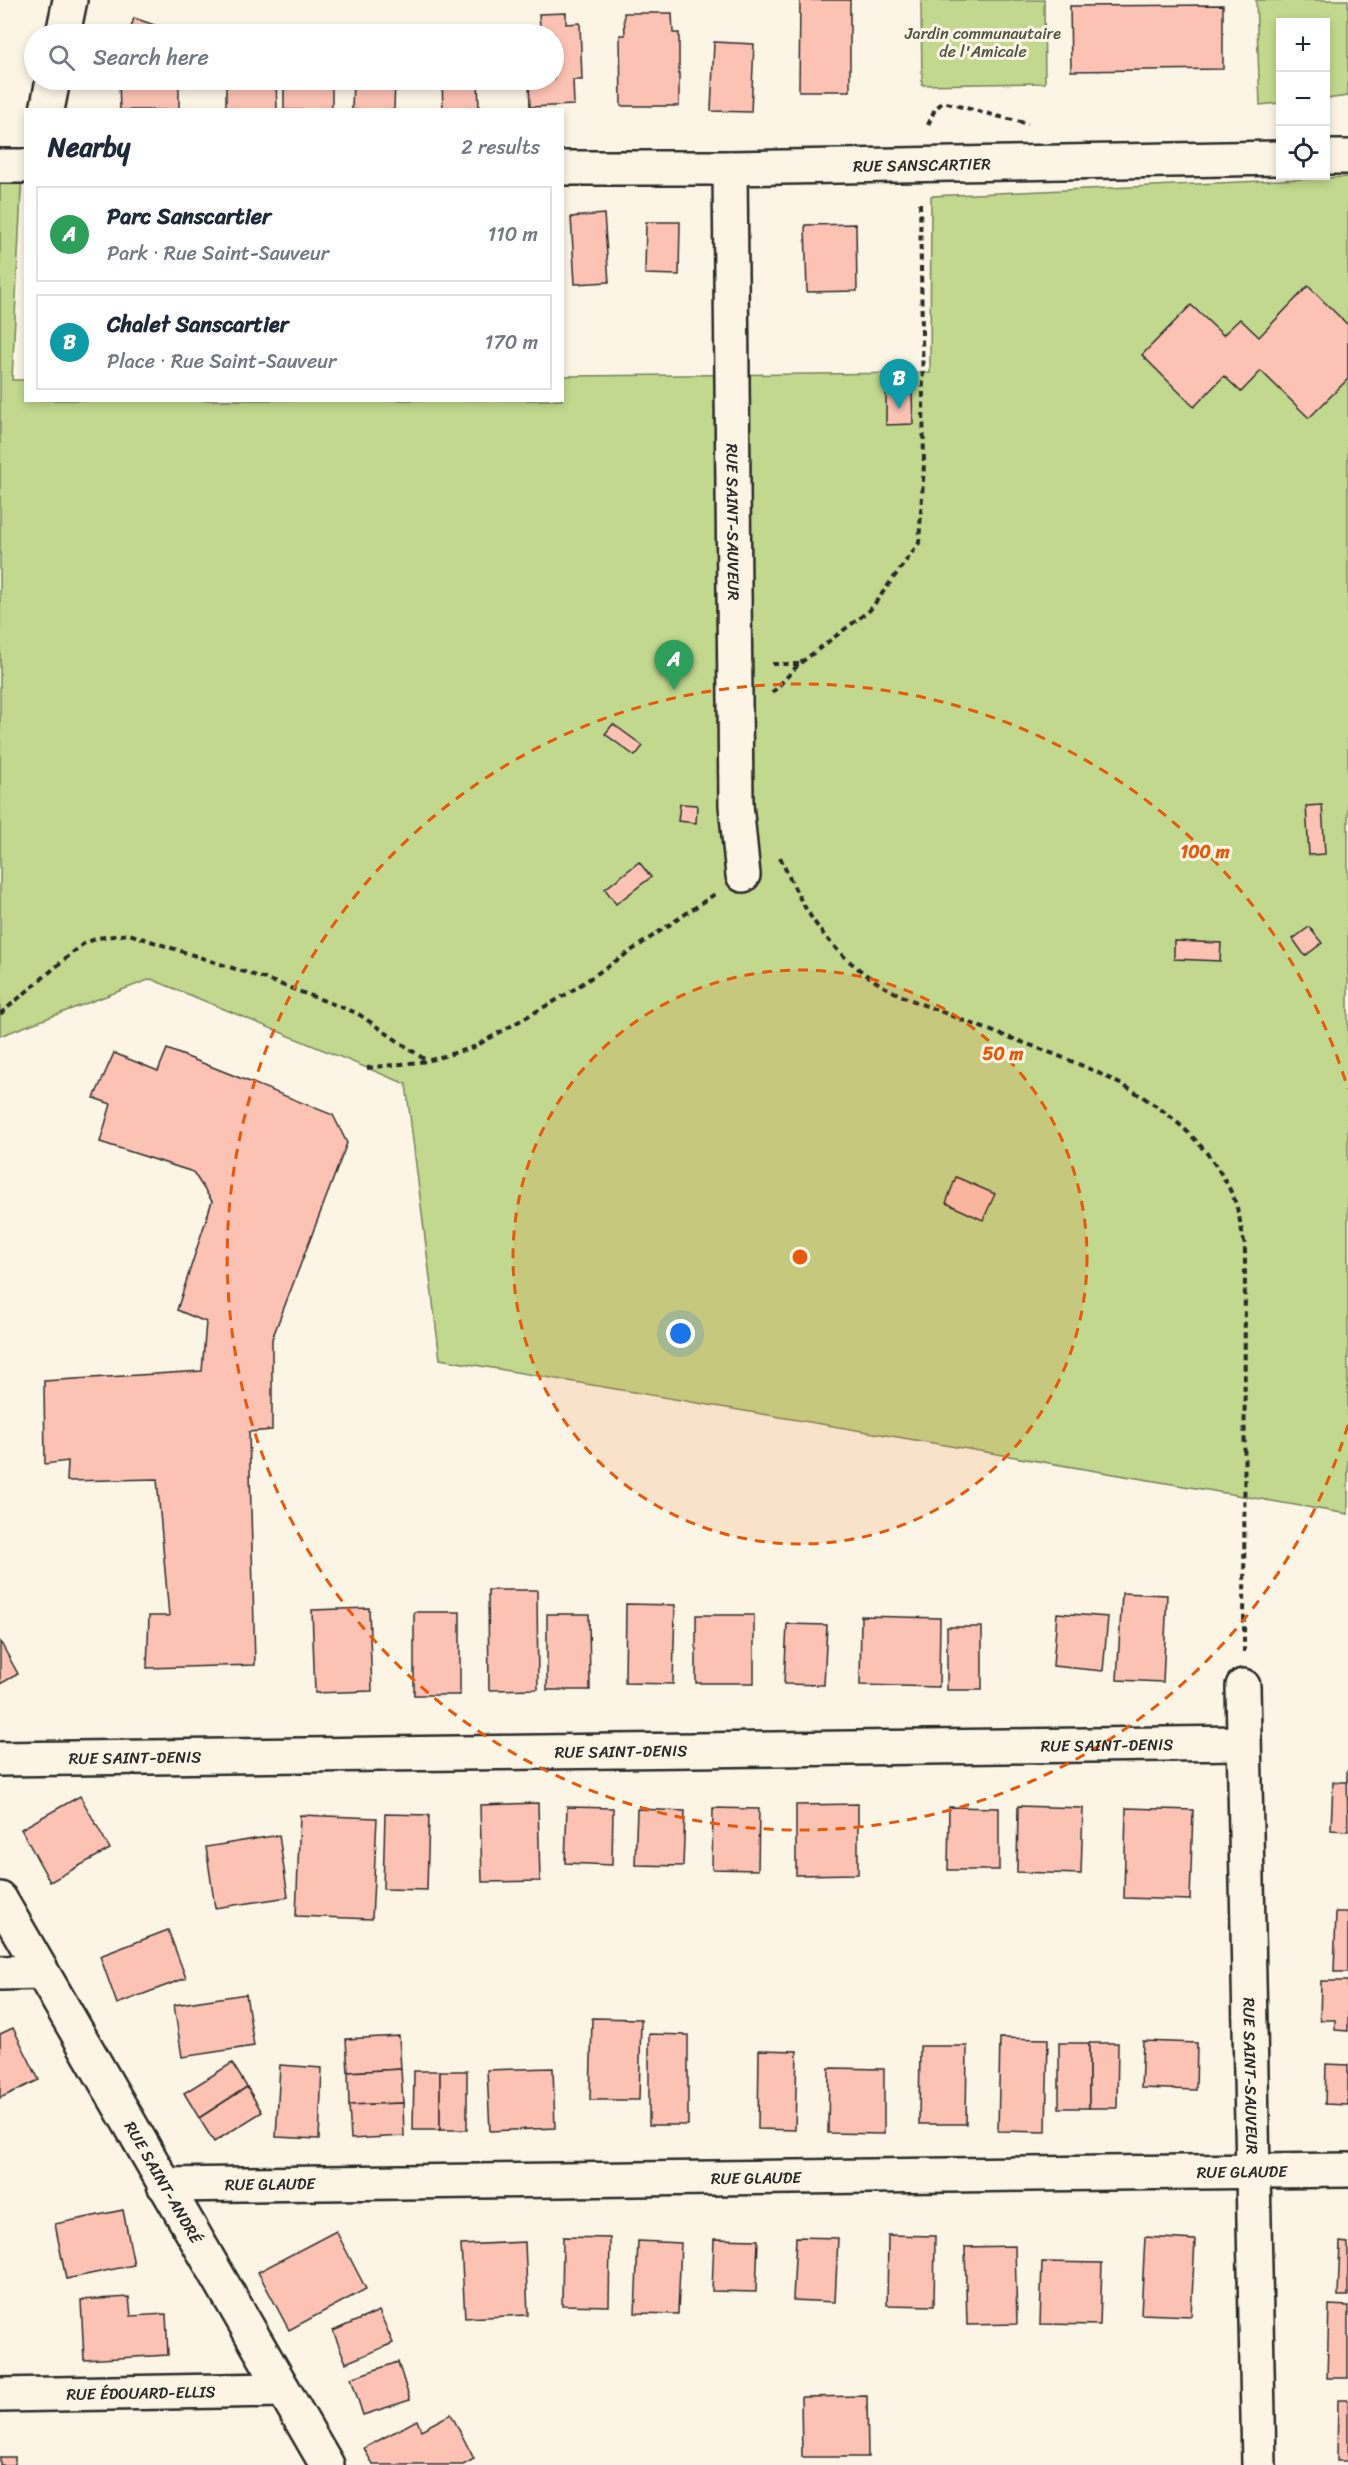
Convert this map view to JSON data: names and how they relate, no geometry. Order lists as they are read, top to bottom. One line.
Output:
{"streets":{"street":["RUE SANSCARTIER","RUE SAINT-SAUVEUR","RUE SAINT-DENIS","RUE GLAUDE","RUE SAINT-ANDRÉ","RUE ÉDOUARD-ELLIS"]},"crossings":[["RUE SANSCARTIER","RUE SAINT-SAUVEUR"],["RUE SAINT-SAUVEUR","RUE SAINT-DENIS"],["RUE SAINT-SAUVEUR","RUE GLAUDE"],["RUE GLAUDE","RUE SAINT-ANDRÉ"],["RUE SAINT-ANDRÉ","RUE ÉDOUARD-ELLIS"]],"parks":["Jardin communautaire de l'Amicale"],"page":{"map_buttons":["+","−"],"search":"Search here","heading":["Nearby","2 results"],"list":[{"mark":"A","name":"Parc Sanscartier","note":"Park · Rue Saint-Sauveur","value":"110 m"},{"mark":"B","name":"Chalet Sanscartier","note":"Place · Rue Saint-Sauveur","value":"170 m"}],"pins":["B","A"]},"rings":["100 m","50 m"]}
